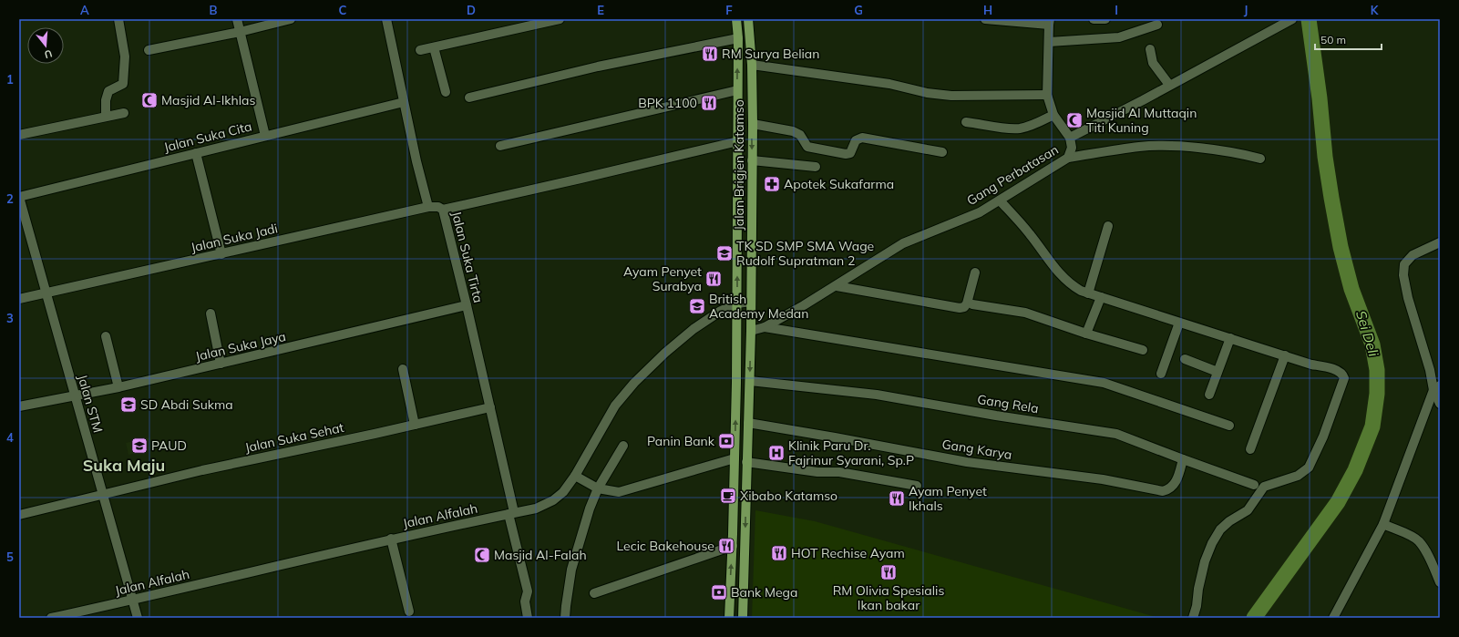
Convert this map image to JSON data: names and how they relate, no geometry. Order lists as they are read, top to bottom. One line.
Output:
{"streets":{"main road":["Jalan Brigjen Katamso"],"street":["Jalan Suka Cita","Gang Perbatasan","Jalan Suka Jadi","Jalan Suka Tirta","Jalan Suka Jaya","Jalan STM","Gang Rela","Jalan Suka Sehat","Gang Karya","Jalan Alfalah"]},"crossings":[["Jalan Suka Cita","Jalan STM"],["Jalan Brigjen Katamso","Gang Perbatasan"],["Jalan Brigjen Katamso","Gang Rela"],["Jalan Brigjen Katamso","Gang Karya"],["Jalan Brigjen Katamso","Jalan Alfalah"],["Jalan Suka Jadi","Jalan Suka Tirta"],["Jalan Suka Jadi","Jalan STM"],["Jalan Suka Tirta","Jalan Suka Jaya"],["Jalan Suka Tirta","Jalan Suka Sehat"],["Jalan Suka Tirta","Jalan Alfalah"],["Jalan Suka Jaya","Jalan STM"],["Jalan STM","Jalan Suka Sehat"],["Jalan STM","Jalan Alfalah"],["Gang Rela","Gang Karya"]],"districts":["Suka Maju"],"water":["Sei Deli"],"places":{"restaurant":["RM Surya Belian","BPK 1100","Ayam Penyet Surabya","Ayam Penyet Ikhals","Lecic Bakehouse","HOT Rechise Ayam","RM Olivia Spesialis Ikan bakar"],"mosque":["Masjid Al-Ikhlas","Masjid Al Muttaqin Titi Kuning","Masjid Al-Falah"],"pharmacy":["Apotek Sukafarma"],"school or university":["TK SD SMP SMA Wage Rudolf Supratman 2","British Academy Medan","SD Abdi Sukma","PAUD"],"bank":["Panin Bank","Bank Mega"],"hospital":["Klinik Paru Dr. Fajrinur Syarani, Sp.P"],"cafe":["Xibabo Katamso"]},"scale_bar":"50 m","north":"bottom","grid":{"columns":["A","B","C","D","E","F","G","H","I","J","K"],"rows":["1","2","3","4","5"]}}
